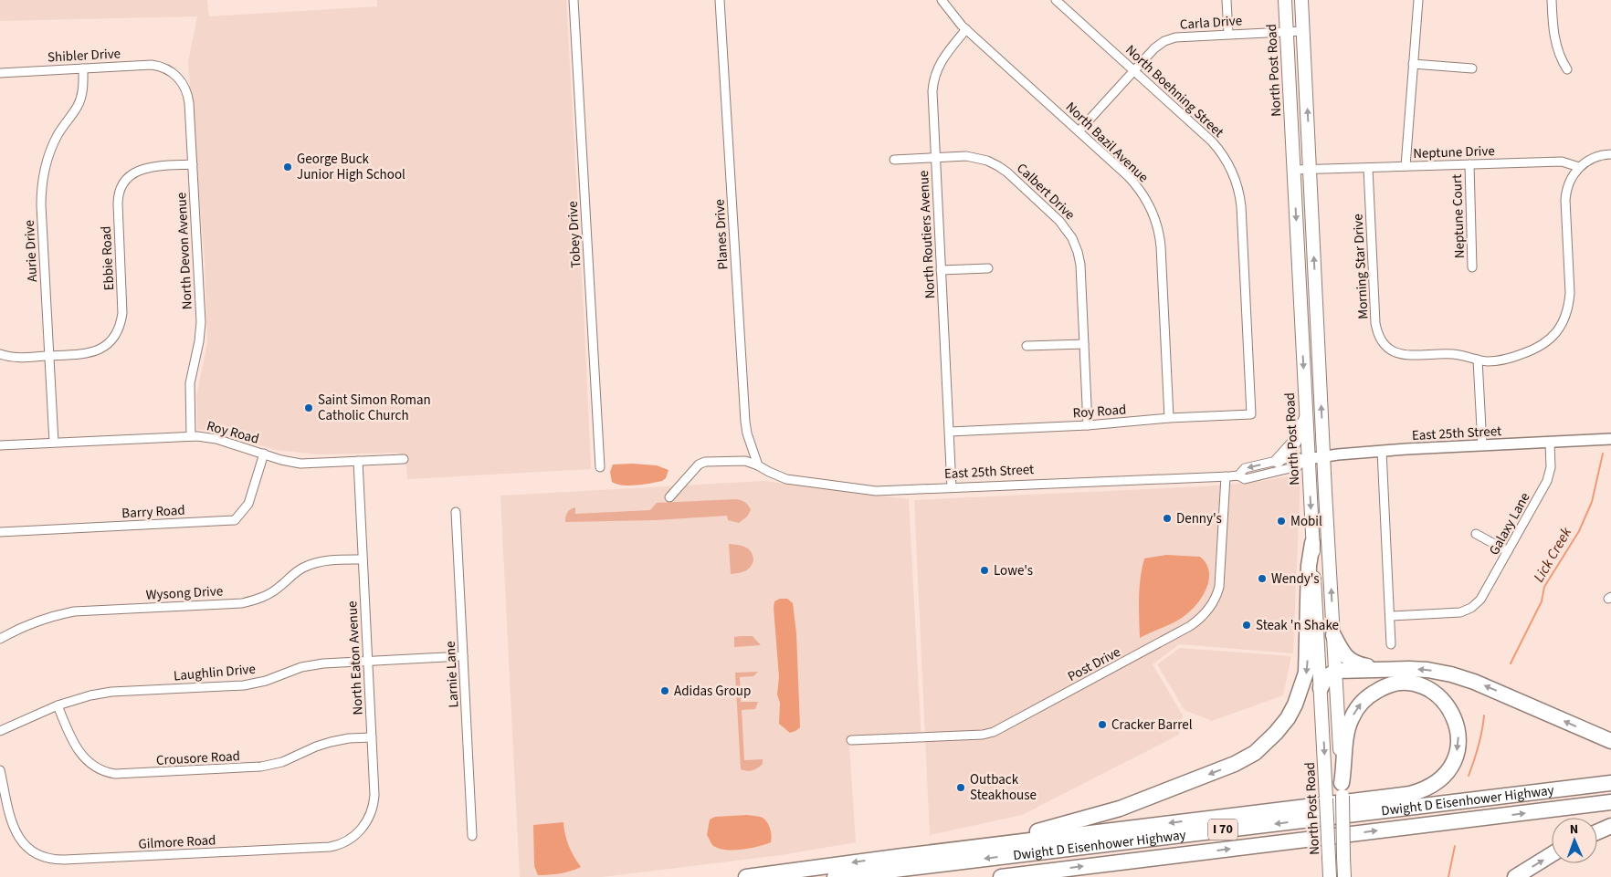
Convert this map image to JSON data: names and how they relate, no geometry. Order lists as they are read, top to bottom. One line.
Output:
{"streets":{"highway":["Dwight D Eisenhower Highway","I 70"],"main road":["North Post Road"],"street":["Carla Drive","Shibler Drive","North Boehning Street","North Bazil Avenue","Neptune Drive","Calbert Drive","Neptune Court","Tobey Drive","Planes Drive","North Routiers Avenue","Aurie Drive","North Devon Avenue","Ebbie Road","Morning Star Drive","Roy Road","East 25th Street","Barry Road","Galaxy Lane","Wysong Drive","North Eaton Avenue","Post Drive","Laughlin Drive","Larnie Lane","Crousore Road","Gilmore Road"]},"crossings":[["Carla Drive","North Post Road"],["Carla Drive","North Boehning Street"],["Carla Drive","North Bazil Avenue"],["Shibler Drive","Aurie Drive"],["Shibler Drive","North Devon Avenue"],["North Post Road","Neptune Drive"],["North Post Road","East 25th Street"],["North Boehning Street","Roy Road"],["North Bazil Avenue","North Routiers Avenue"],["North Bazil Avenue","Roy Road"],["Neptune Drive","Neptune Court"],["Neptune Drive","Morning Star Drive"],["Calbert Drive","North Routiers Avenue"],["Calbert Drive","Roy Road"],["Planes Drive","East 25th Street"],["North Routiers Avenue","Roy Road"],["North Routiers Avenue","East 25th Street"],["Aurie Drive","Ebbie Road"],["Aurie Drive","Roy Road"],["North Devon Avenue","Ebbie Road"],["North Devon Avenue","Roy Road"],["Roy Road","Barry Road"],["Roy Road","North Eaton Avenue"],["East 25th Street","Galaxy Lane"],["East 25th Street","Post Drive"],["Wysong Drive","North Eaton Avenue"],["North Eaton Avenue","Laughlin Drive"],["North Eaton Avenue","Crousore Road"],["North Eaton Avenue","Gilmore Road"],["Laughlin Drive","Larnie Lane"],["Laughlin Drive","Crousore Road"]],"water":["Lick Creek"],"places":["George Buck Junior High School","Saint Simon Roman Catholic Church","Denny's","Mobil","Lowe's","Wendy's","Steak 'n Shake","Adidas Group","Cracker Barrel","Outback Steakhouse"],"north":"top"}
